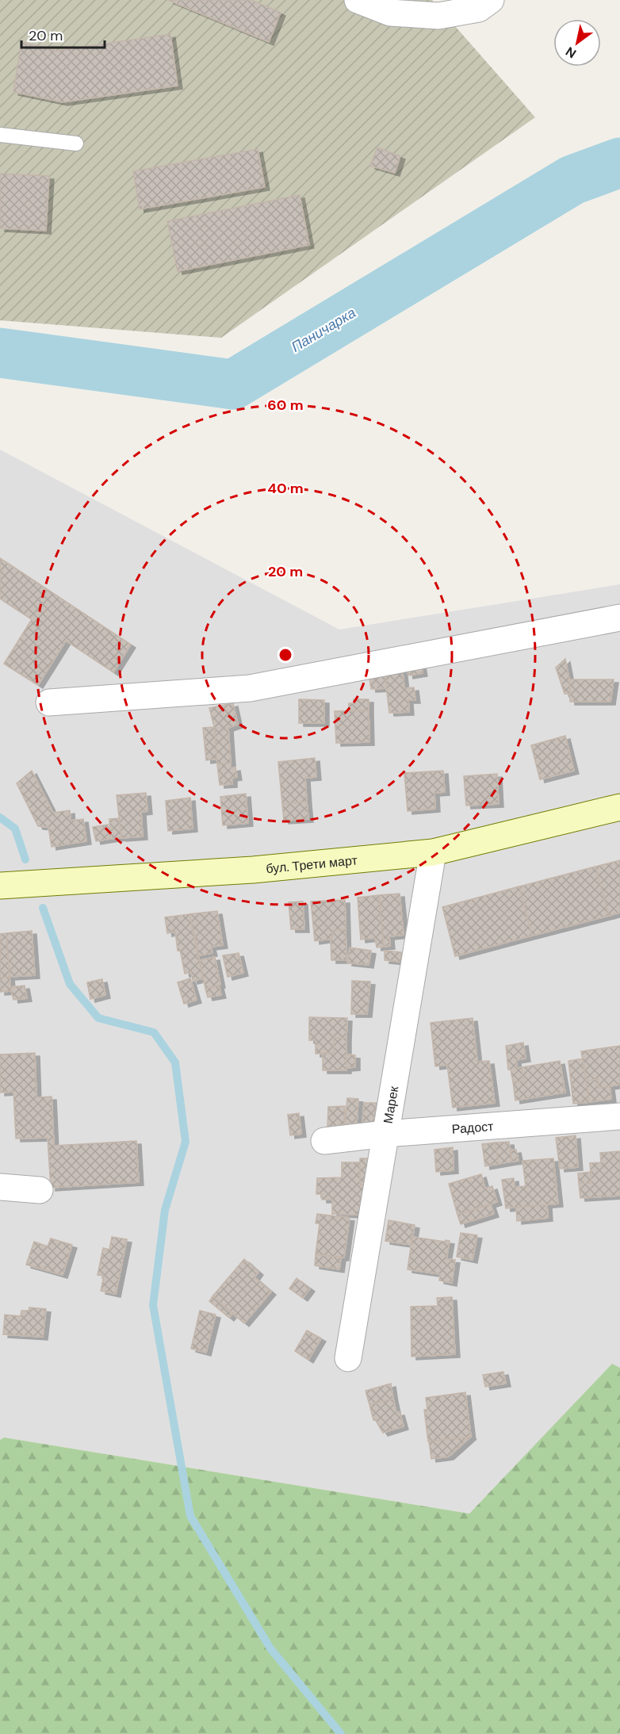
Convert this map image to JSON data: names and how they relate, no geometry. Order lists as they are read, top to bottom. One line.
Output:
{"streets":{"street":["бул. Трети март","Марек","Радост"]},"crossings":[["бул. Трети март","Марек"],["Марек","Радост"]],"water":["Паничарка"],"scale_bar":"20 m","north":"bottom left","rings":["60 m","40 m","20 m"]}
